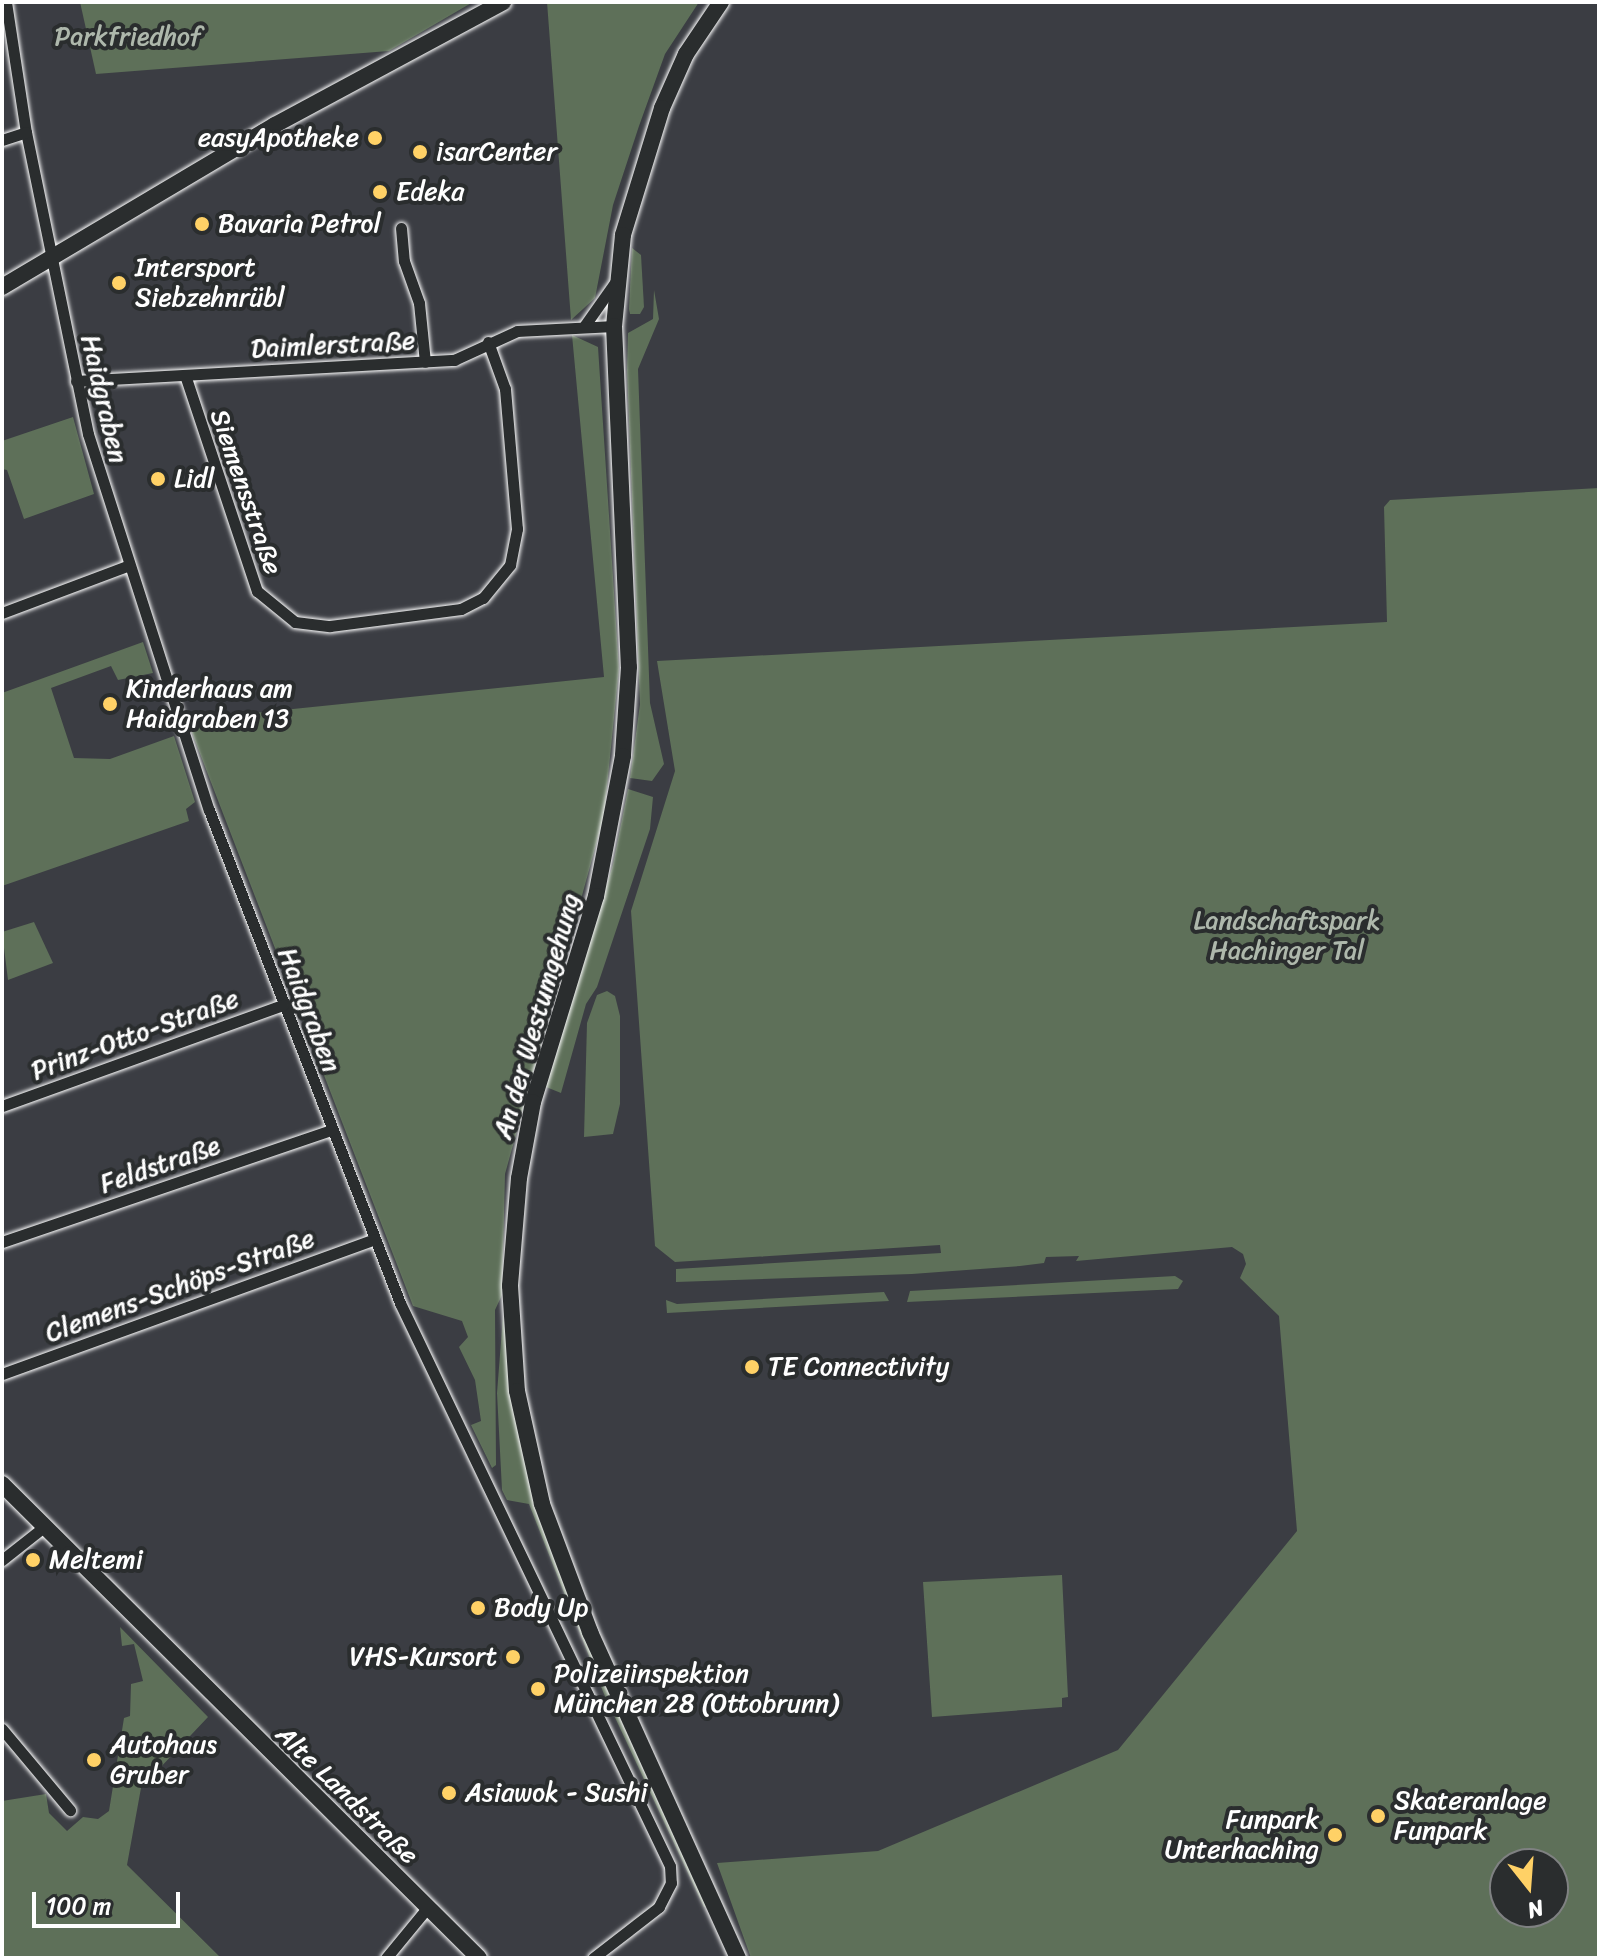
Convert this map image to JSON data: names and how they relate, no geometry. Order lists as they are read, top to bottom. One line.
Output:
{"streets":{"main road":["An der Westumgehung","Alte Landstraße"],"street":["Daimlerstraße","Haidgraben","Siemensstraße","Prinz-Otto-Straße","Feldstraße","Clemens-Schöps-Straße"]},"crossings":[["Daimlerstraße","Haidgraben"],["Daimlerstraße","Siemensstraße"],["Daimlerstraße","An der Westumgehung"],["Haidgraben","Prinz-Otto-Straße"],["Haidgraben","Feldstraße"],["Haidgraben","Clemens-Schöps-Straße"]],"parks":["Parkfriedhof","Landschaftspark Hachinger Tal"],"places":["easyApotheke","isarCenter","Edeka","Bavaria Petrol","Intersport Siebzehnrübl","Lidl","Kinderhaus am Haidgraben 13","TE Connectivity","Meltemi","Body Up","VHS-Kursort","Polizeiinspektion München 28 (Ottobrunn)","Autohaus Gruber","Asiawok - Sushi","Skateranlage Funpark","Funpark Unterhaching"],"scale_bar":"100 m","north":"bottom"}
